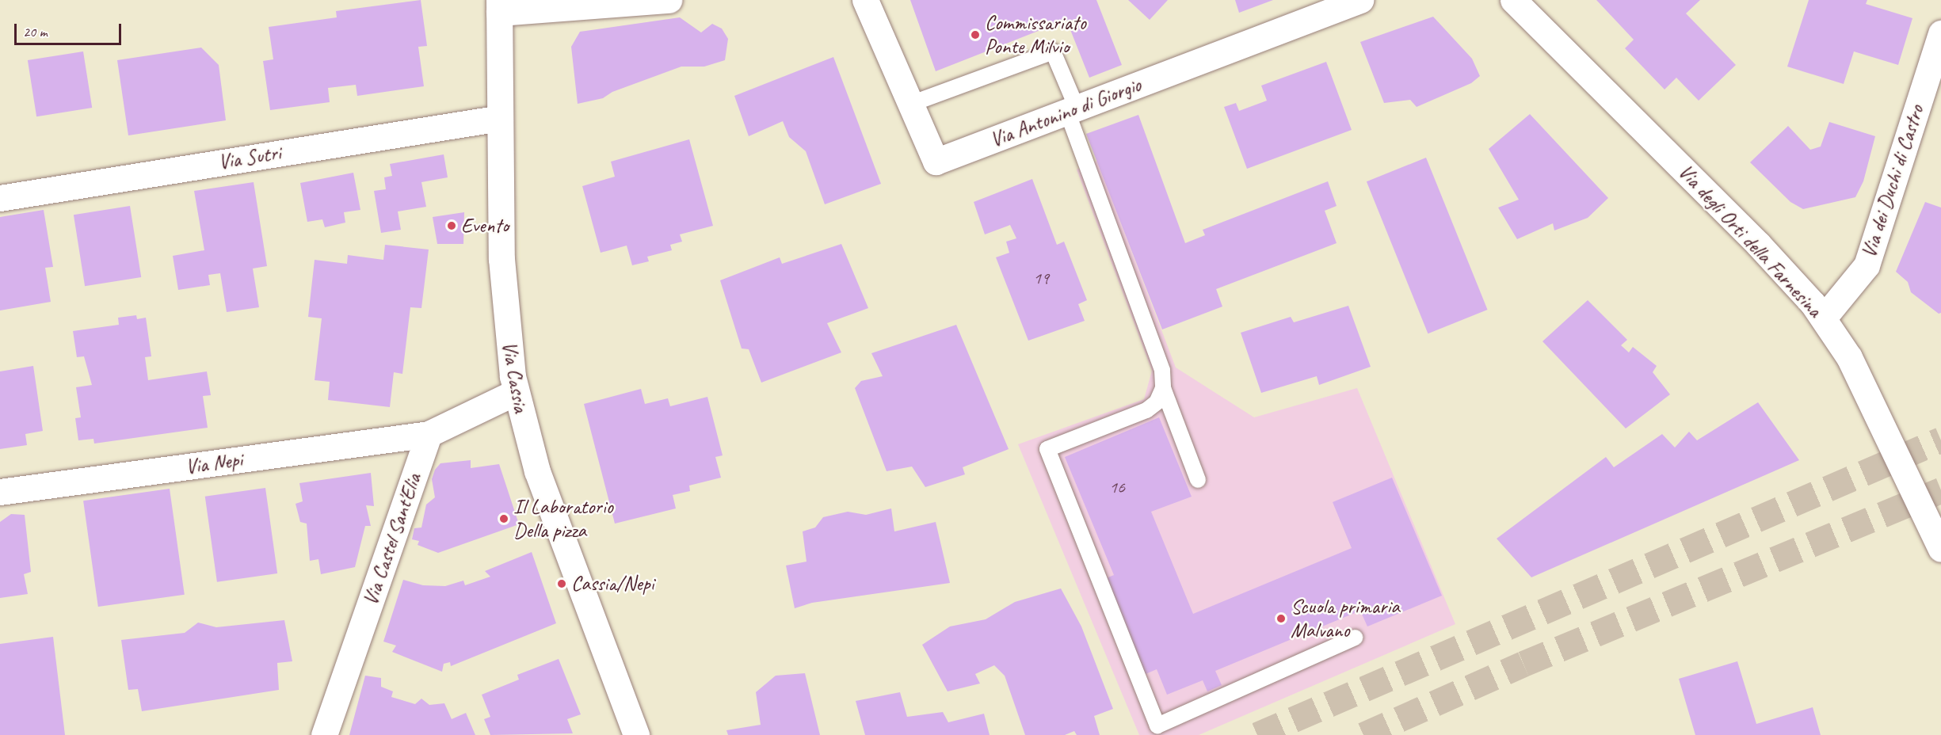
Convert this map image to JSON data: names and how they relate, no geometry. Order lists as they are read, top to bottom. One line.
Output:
{"streets":{"street":["Via Antonino di Giorgio","Via Sutri","Via dei Duchi di Castro","Via degli Orti della Farnesina","Via Cassia","Via Nepi","Via Castel Sant'Elia"]},"crossings":[["Via Sutri","Via Cassia"],["Via dei Duchi di Castro","Via degli Orti della Farnesina"],["Via Nepi","Via Castel Sant'Elia"]],"places":["Commissariato Ponte Milvio","Evento","Il Laboratorio Della pizza","Cassia/Nepi","Scuola primaria Malvano"],"house_numbers":["19","16"],"scale_bar":"20 m"}
